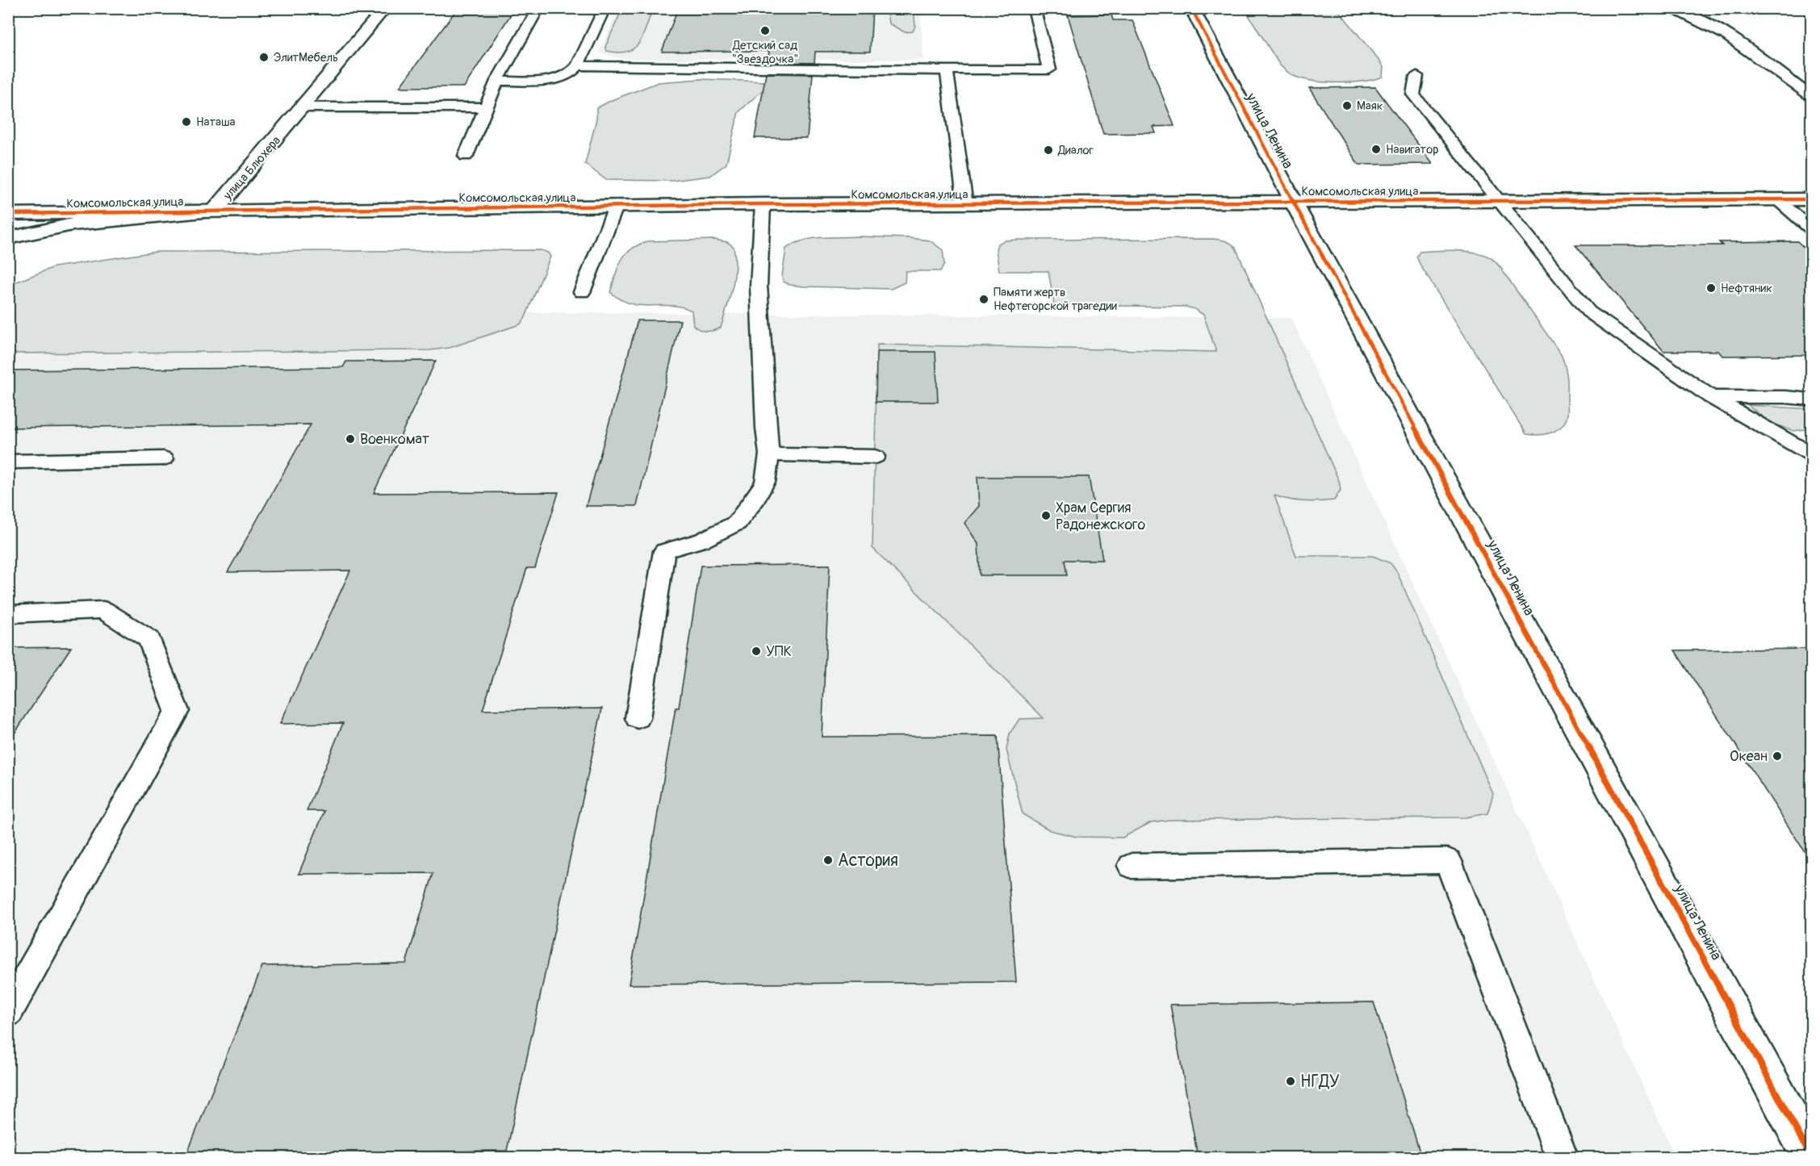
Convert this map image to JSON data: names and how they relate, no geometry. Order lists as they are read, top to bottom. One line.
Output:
{"streets":{"street":["улица Ленина","улица Блюхера","Комсомольская улица"]},"crossings":[["улица Ленина","Комсомольская улица"],["улица Блюхера","Комсомольская улица"]],"places":["Детский сад \"Звездочка\"","ЭлитМебель","Маяк","Наташа","Навигатор","Диалог","Нефтяник","Памяти жертв Нефтегорской трагедии","Военкомат","Храм Сергия Радонежского","УПК","Океан","Астория","НГДУ"]}
